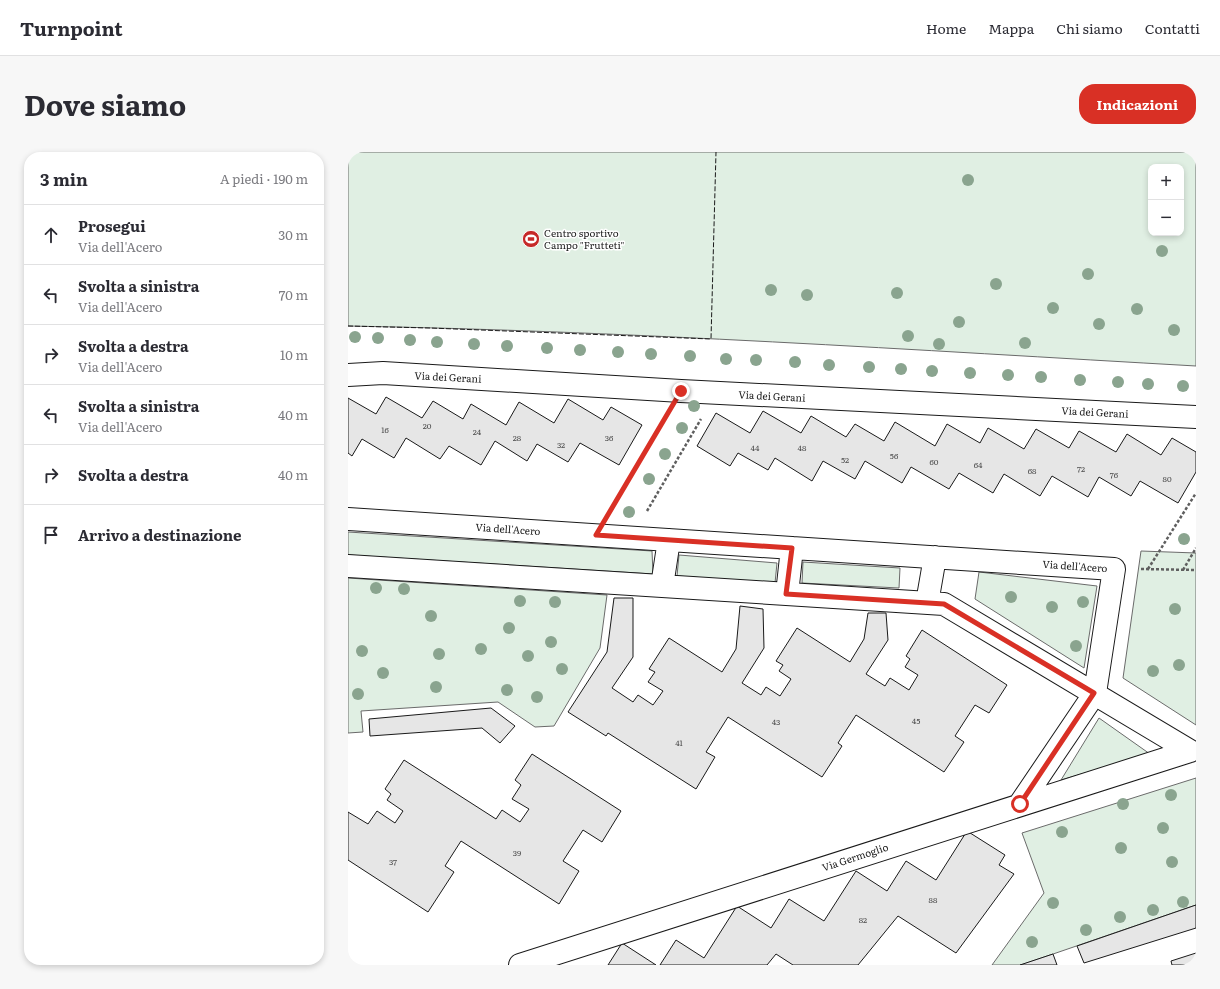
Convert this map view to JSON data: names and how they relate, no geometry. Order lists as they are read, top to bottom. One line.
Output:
{"streets":{"street":["Via dei Gerani","Via dell'Acero","Via Germoglio"]},"crossings":[["Via dell'Acero","Via Germoglio"]],"places":{"sports":["Centro sportivo Campo \"Frutteti\""]},"house_numbers":["20","16","24","28","36","32","44","48","56","52","60","64","72","68","76","80","45","43","41","39","37","88","82"],"page":{"header":"Turnpoint","nav":["Home","Mappa","Chi siamo","Contatti"],"title":"Dove siamo","buttons":"Indicazioni","heading":["3 min","A piedi · 190 m"],"map_buttons":["+","−"],"list":[["Prosegui","Via dell'Acero","30 m"],["Svolta a sinistra","Via dell'Acero","70 m"],["Svolta a destra","Via dell'Acero","10 m"],["Svolta a sinistra","Via dell'Acero","40 m"],["Svolta a destra","40 m"],"Arrivo a destinazione"]}}
